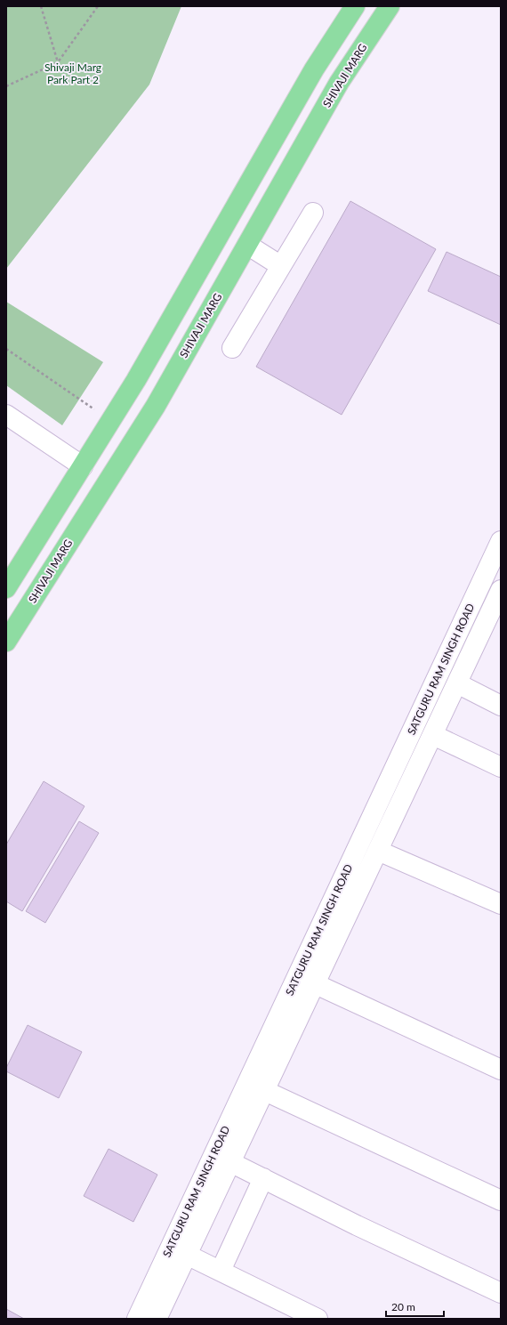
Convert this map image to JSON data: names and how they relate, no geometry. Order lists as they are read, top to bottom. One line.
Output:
{"streets":{"main road":["SHIVAJI MARG"],"street":["SATGURU RAM SINGH ROAD"]},"parks":["Shivaji Marg Park Part 2"],"scale_bar":"20 m"}
